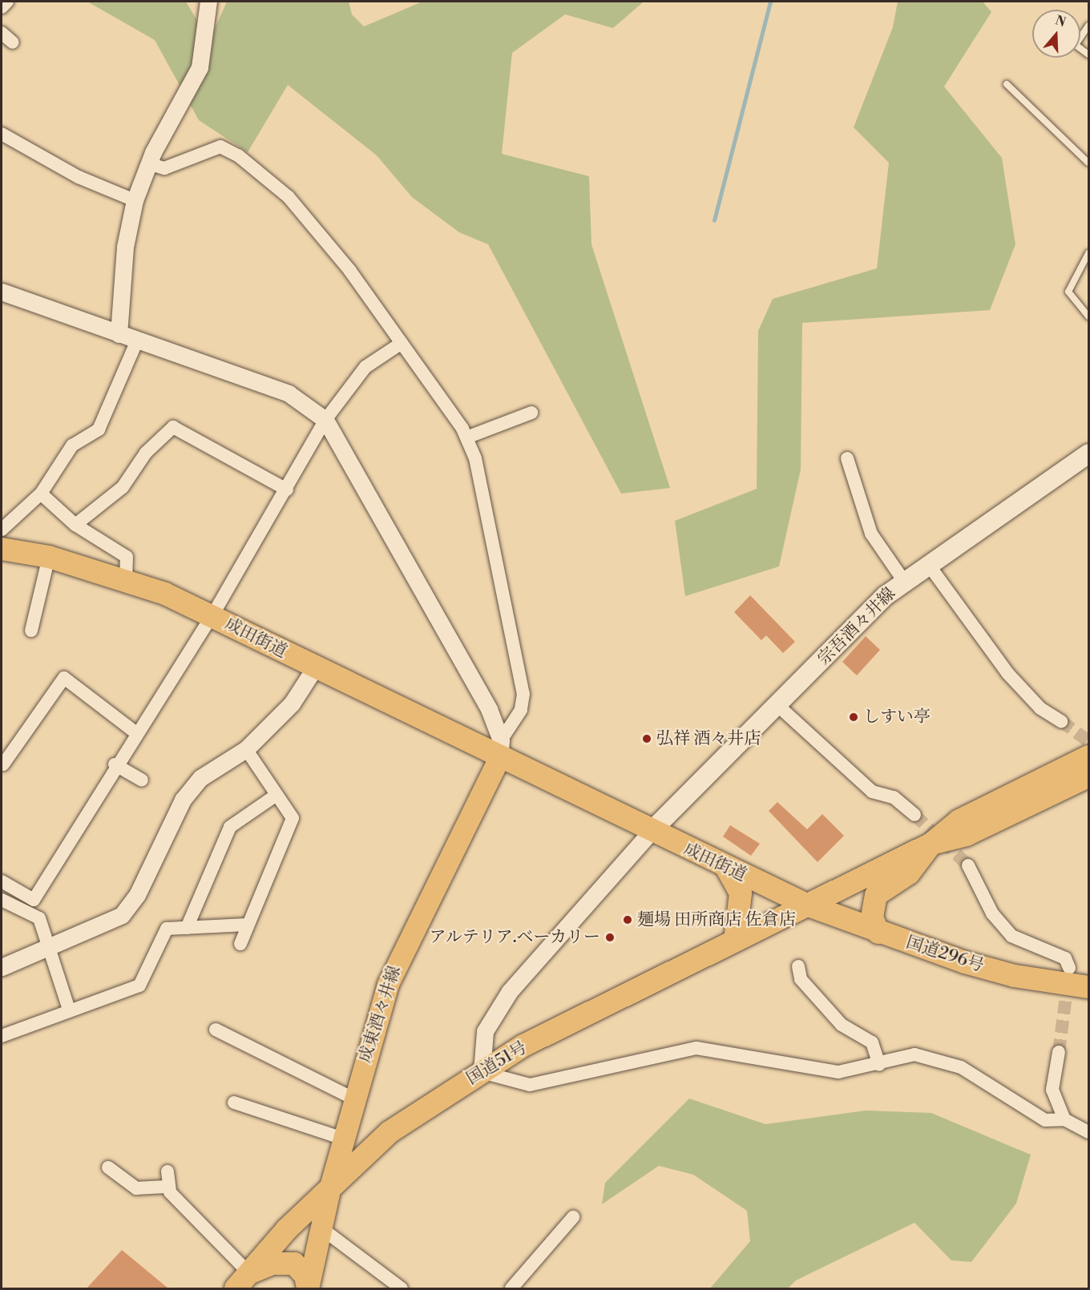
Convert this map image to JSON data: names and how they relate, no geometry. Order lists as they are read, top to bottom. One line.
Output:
{"streets":{"highway":["成田街道","国道296号","国道51号"],"main road":["宗吾酒々井線","成東酒々井線"]},"crossings":[["宗吾酒々井線","成田街道"],["成田街道","国道296号"],["成田街道","成東酒々井線"],["成田街道","国道51号"],["国道296号","国道51号"],["成東酒々井線","国道51号"]],"places":["しすい亭","弘祥 酒々井店","麺場 田所商店 佐倉店","アルテリア.ベーカリー"],"north":"top"}
